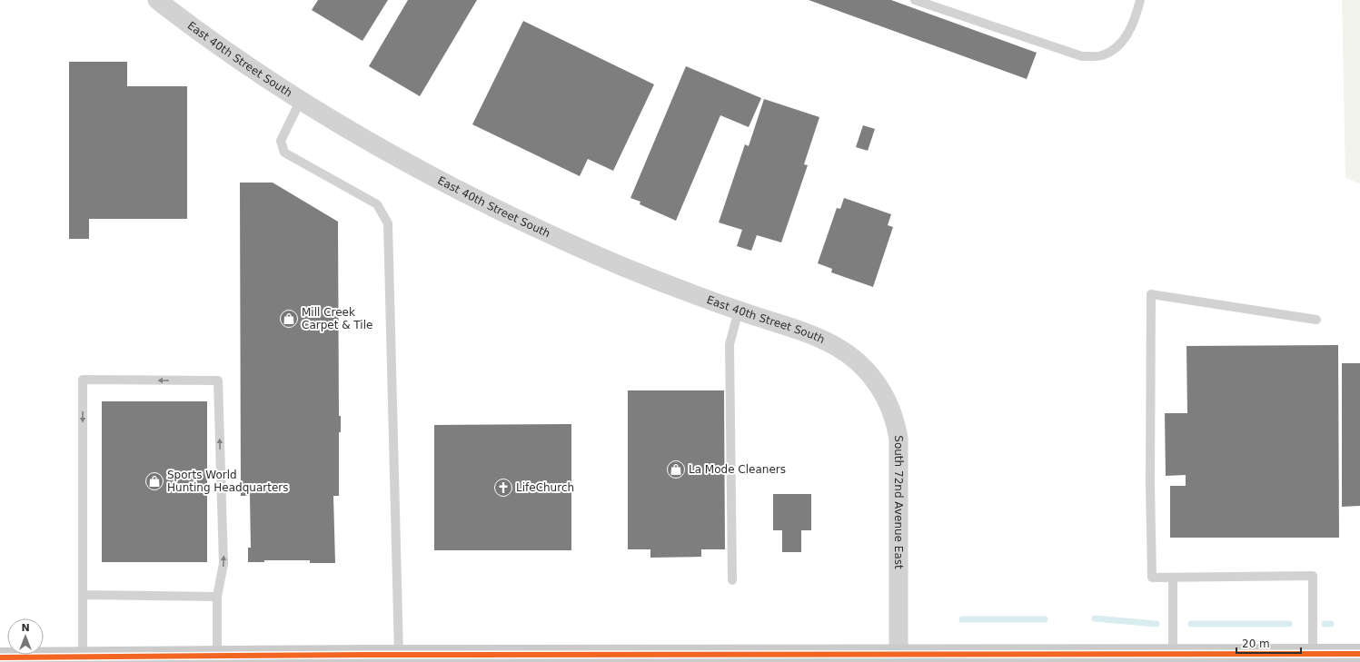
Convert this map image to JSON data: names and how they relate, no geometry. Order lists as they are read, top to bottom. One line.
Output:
{"streets":{"street":["East 40th Street South","South 72nd Avenue East"]},"crossings":[["East 40th Street South","South 72nd Avenue East"]],"places":{"shop":["Mill Creek Carpet & Tile","La Mode Cleaners","Sports World Hunting Headquarters"],"church":["LifeChurch"]},"scale_bar":"20 m","north":"top"}
